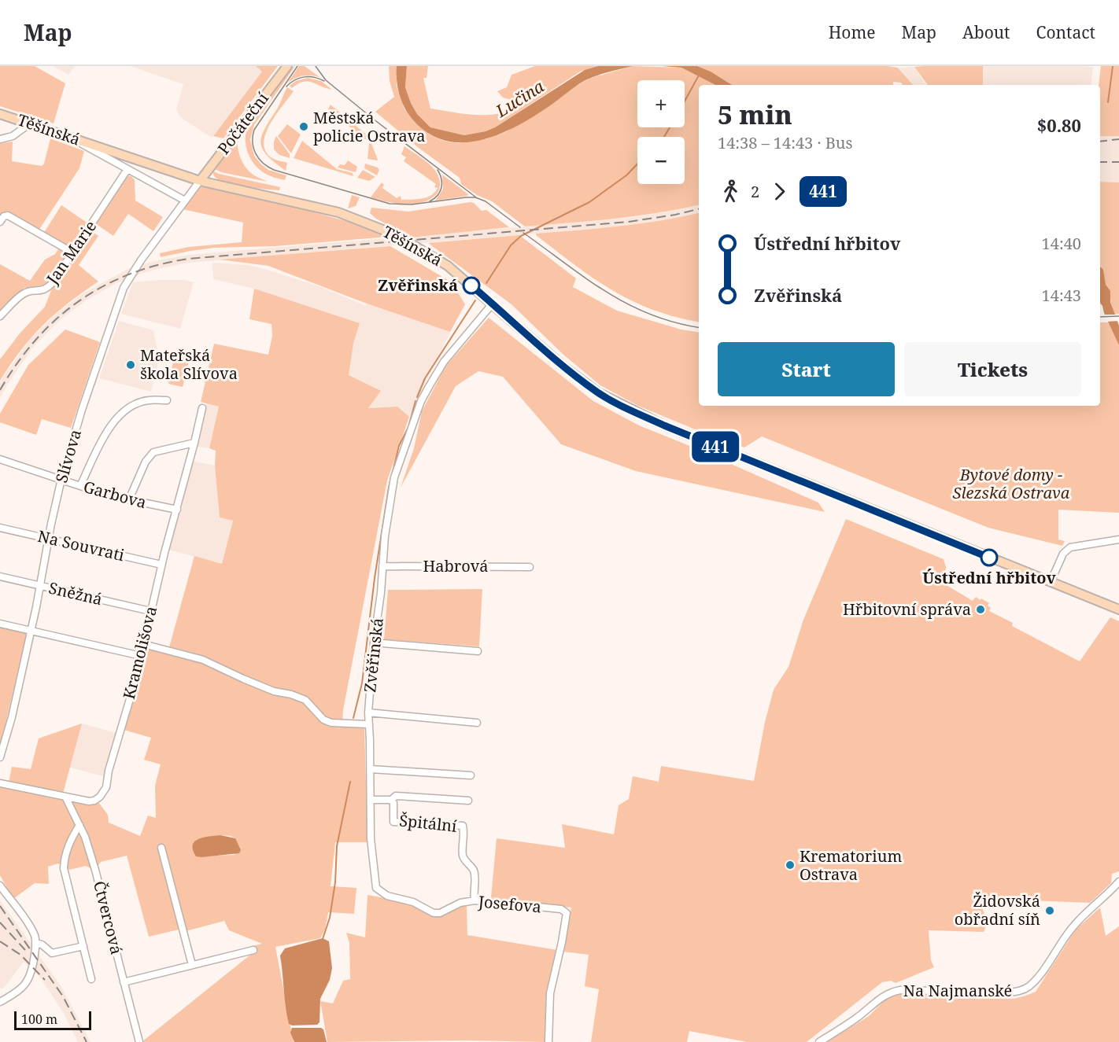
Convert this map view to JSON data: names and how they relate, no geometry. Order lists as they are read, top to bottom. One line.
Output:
{"streets":{"main road":["Počáteční","Těšínská"],"street":["Jan Marie","Slívova","Garbova","Na Souvrati","Habrová","Sněžná","Kramolišova","Zvěřinská","Špitální","Josefova","Čtvercová","Na Najmanské"]},"crossings":[["Počáteční","Těšínská"],["Počáteční","Slívova"],["Těšínská","Slívova"],["Těšínská","Zvěřinská"],["Slívova","Garbova"],["Slívova","Na Souvrati"],["Slívova","Sněžná"],["Garbova","Kramolišova"],["Na Souvrati","Kramolišova"],["Habrová","Zvěřinská"],["Sněžná","Kramolišova"],["Kramolišova","Čtvercová"],["Zvěřinská","Josefova"],["Špitální","Josefova"]],"water":["Lučina"],"parks":["Bytové domy - Slezská Ostrava"],"places":["Městská policie Ostrava","Zvěřinská","Mateřská škola Slívova","Ústřední hřbitov","Hřbitovní správa","Krematorium Ostrava","Židovská obřadní síň"],"lines":["bus line 441"],"scale_bar":"100 m","page":{"header":"Map","nav":["Home","Map","About","Contact"],"on_map":"441","map_buttons":["+","−"],"heading":["5 min","14:38 – 14:43 · Bus","$0.80"],"legs":["2","441"],"list":[{"name":"Ústřední hřbitov","value":"14:40"},{"name":"Zvěřinská","value":"14:43"}],"buttons":["Start","Tickets"],"scale":"100 m"}}
